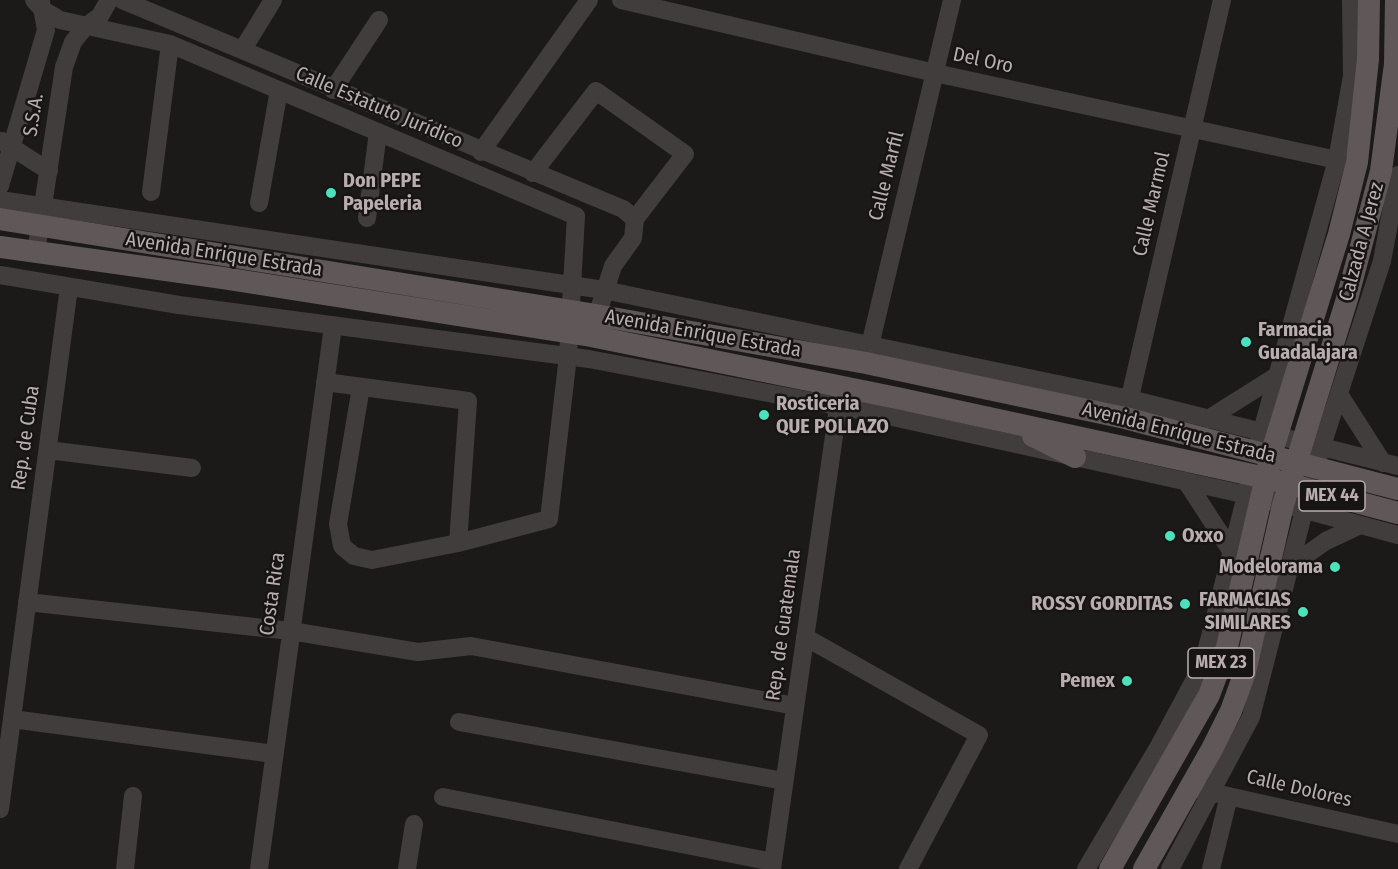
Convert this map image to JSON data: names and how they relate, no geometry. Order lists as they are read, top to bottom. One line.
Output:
{"streets":{"main road":["Calzada A Jerez","Avenida Enrique Estrada","MEX 44","MEX 23"],"street":["Del Oro","Calle Estatuto Jurídico","S.S.A.","Calle Marfil","Calle Marmol","Rep. de Cuba","Costa Rica","Rep. de Guatemala","Calle Dolores"]},"crossings":[["Del Oro","Calle Marfil"],["Del Oro","Calle Marmol"],["Calle Estatuto Jurídico","S.S.A."],["S.S.A.","Avenida Enrique Estrada"],["Calle Marfil","Avenida Enrique Estrada"],["Calle Marmol","Avenida Enrique Estrada"],["Calzada A Jerez","Avenida Enrique Estrada"],["Calzada A Jerez","MEX 23"],["Avenida Enrique Estrada","Rep. de Guatemala"],["Avenida Enrique Estrada","MEX 23"],["MEX 23","Calle Dolores"]],"places":["Don PEPE Papeleria","Farmacia Guadalajara","Rosticeria QUE POLLAZO","Oxxo","Modelorama","ROSSY GORDITAS","FARMACIAS SIMILARES","Pemex"]}
